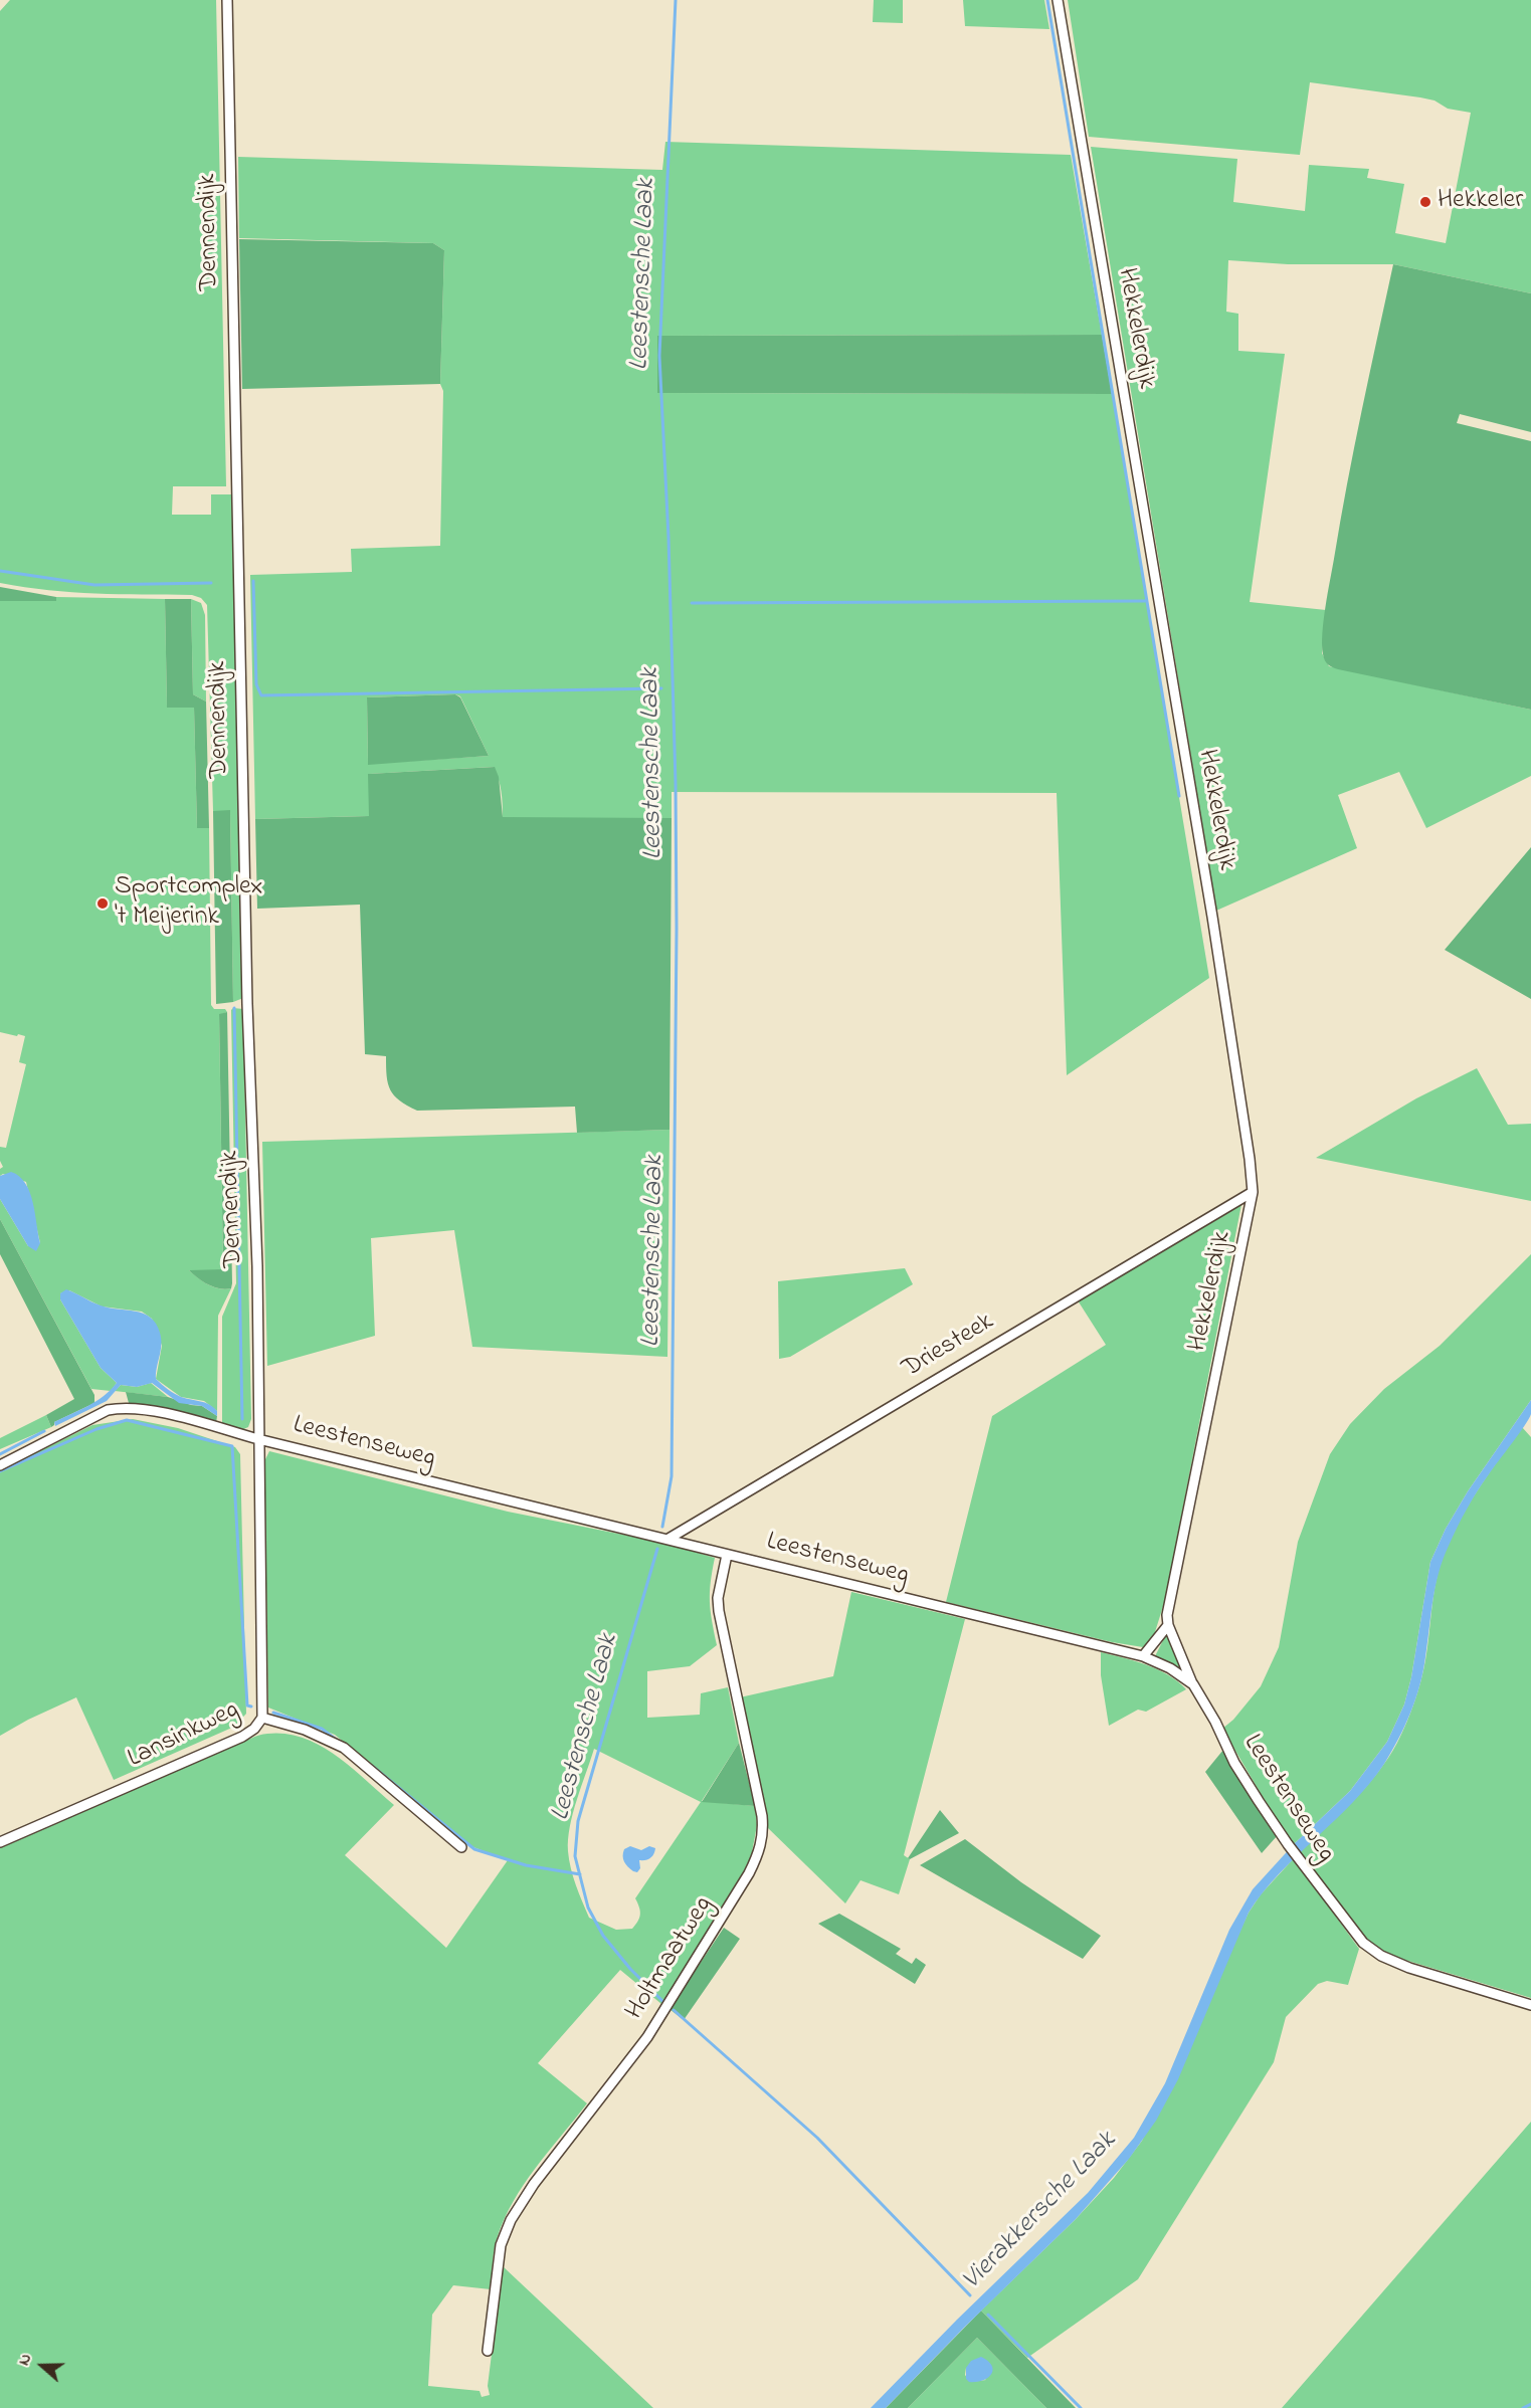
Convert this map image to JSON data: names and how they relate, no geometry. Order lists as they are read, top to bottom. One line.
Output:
{"streets":{"street":["Dennendijk","Hekkelerdijk","Driesteek","Leestenseweg","Lansinkweg","Holtmaatweg"]},"crossings":[["Dennendijk","Leestenseweg"],["Dennendijk","Lansinkweg"],["Hekkelerdijk","Driesteek"],["Hekkelerdijk","Leestenseweg"],["Driesteek","Leestenseweg"],["Leestenseweg","Lansinkweg"],["Leestenseweg","Holtmaatweg"]],"water":["Leestensche Laak","Vierakkersche Laak"],"places":["Hekkeler","Sportcomplex 't Meijerink"],"north":"left"}
